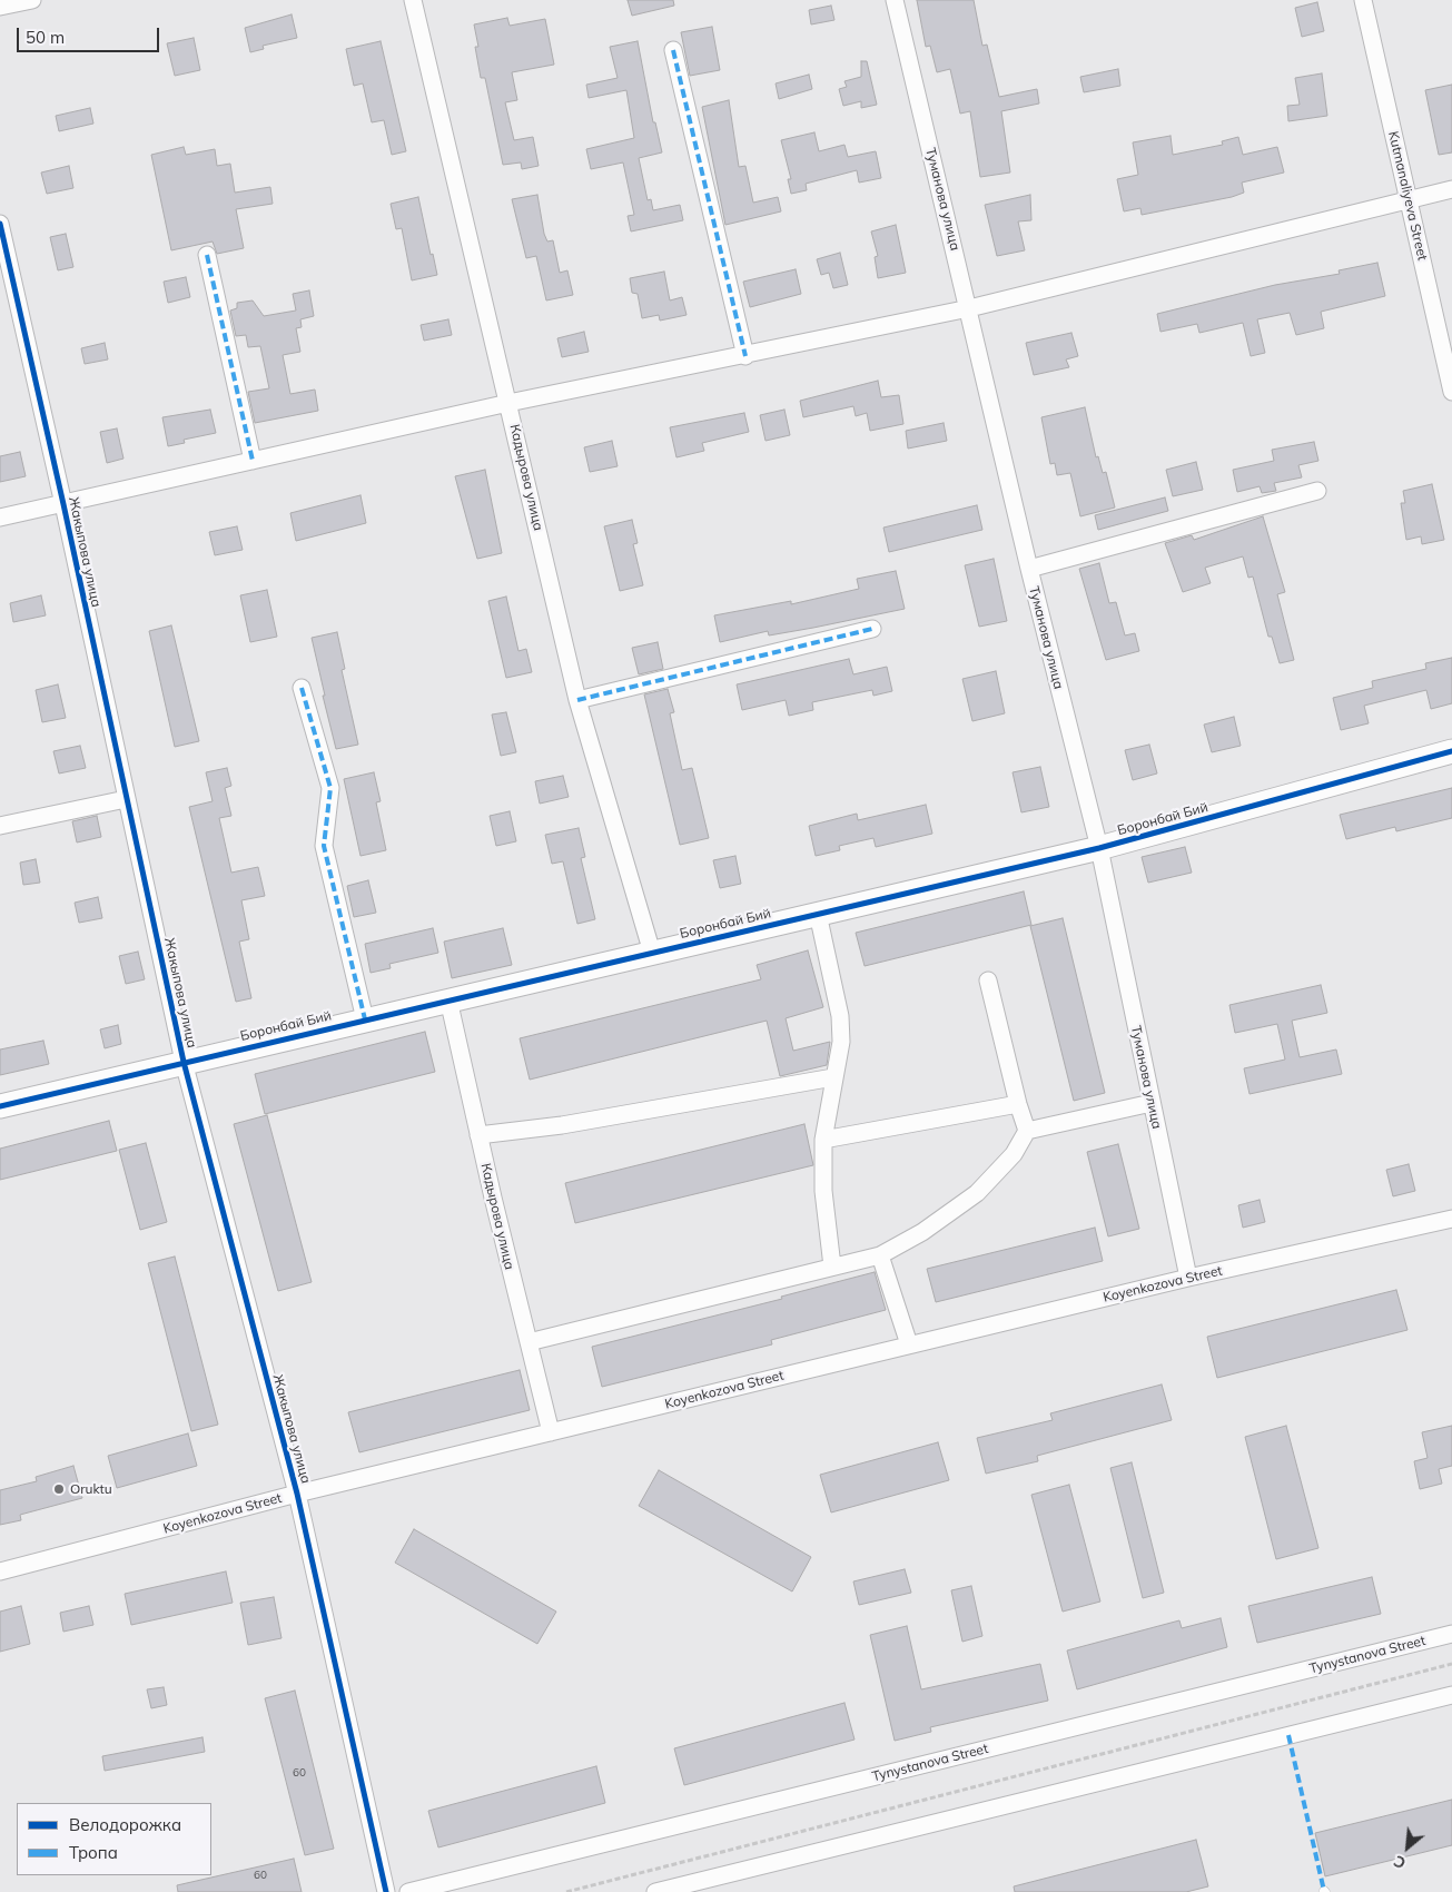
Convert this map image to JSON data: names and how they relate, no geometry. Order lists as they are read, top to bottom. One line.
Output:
{"streets":{"street":["Kutmanaliyeva Street","Туманова улица","Кадырова улица","Жакыпова улица","Боронбай Бий","Koyenkozova Street","Tynystanova Street"]},"crossings":[["Туманова улица","Боронбай Бий"],["Туманова улица","Koyenkozova Street"],["Кадырова улица","Боронбай Бий"],["Кадырова улица","Koyenkozova Street"],["Жакыпова улица","Боронбай Бий"],["Жакыпова улица","Koyenkozova Street"]],"places":["Oruktu"],"house_numbers":["60","60"],"legend":["Велодорожка","Тропа"],"scale_bar":"50 m","north":"bottom left"}
